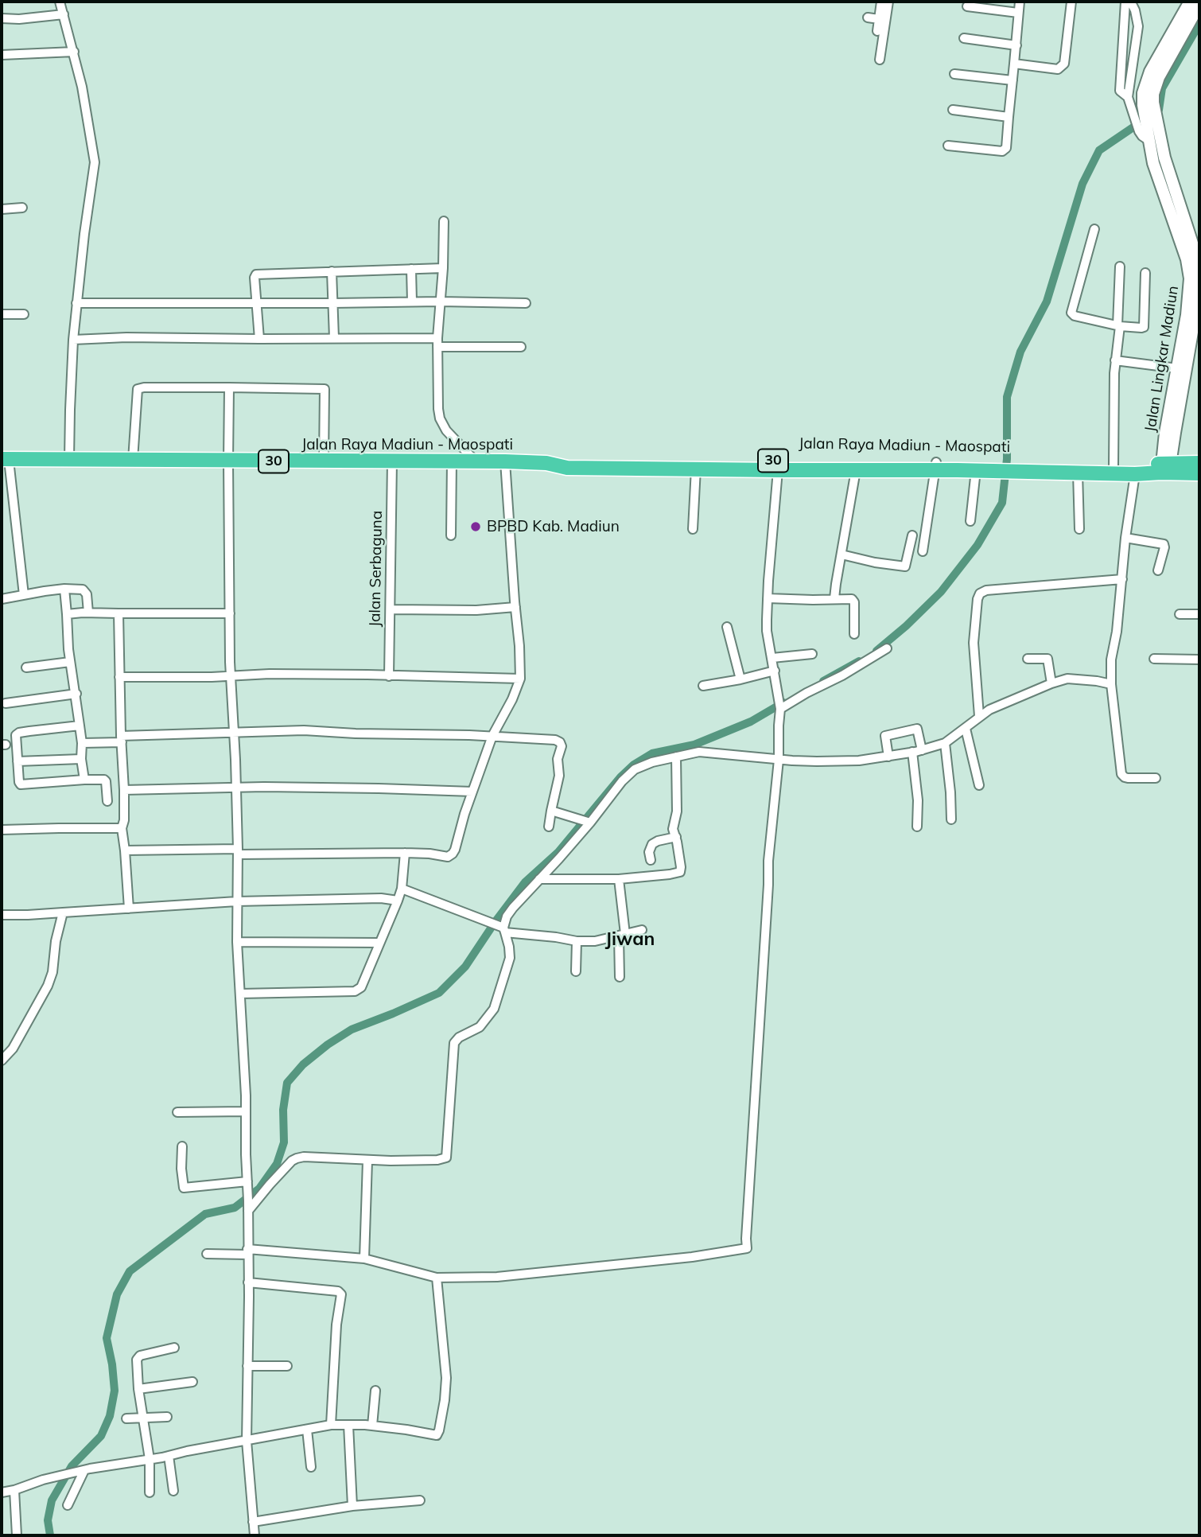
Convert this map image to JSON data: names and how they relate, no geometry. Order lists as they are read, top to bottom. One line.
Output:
{"streets":{"highway":["Jalan Raya Madiun - Maospati","30"],"main road":["Jalan Lingkar Madiun"],"street":["Jalan Serbaguna"]},"crossings":[["Jalan Lingkar Madiun","Jalan Raya Madiun - Maospati"],["Jalan Lingkar Madiun","30"],["Jalan Raya Madiun - Maospati","30"],["Jalan Raya Madiun - Maospati","Jalan Serbaguna"]],"districts":["Jiwan"],"places":["BPBD Kab. Madiun"]}
